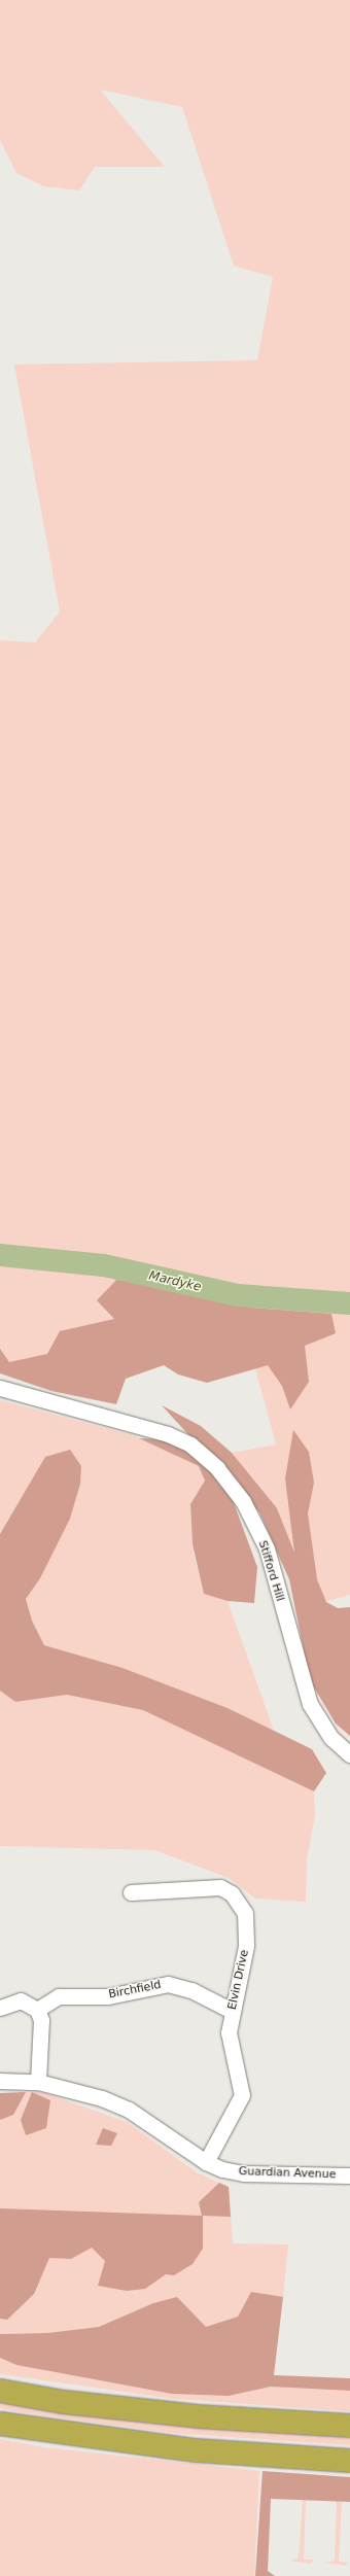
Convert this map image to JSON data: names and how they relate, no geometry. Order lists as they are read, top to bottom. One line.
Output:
{"streets":{"street":["Stifford Hill","Elvin Drive","Birchfield","Guardian Avenue"]},"crossings":[["Elvin Drive","Birchfield"],["Elvin Drive","Guardian Avenue"]],"water":["Mardyke"]}
